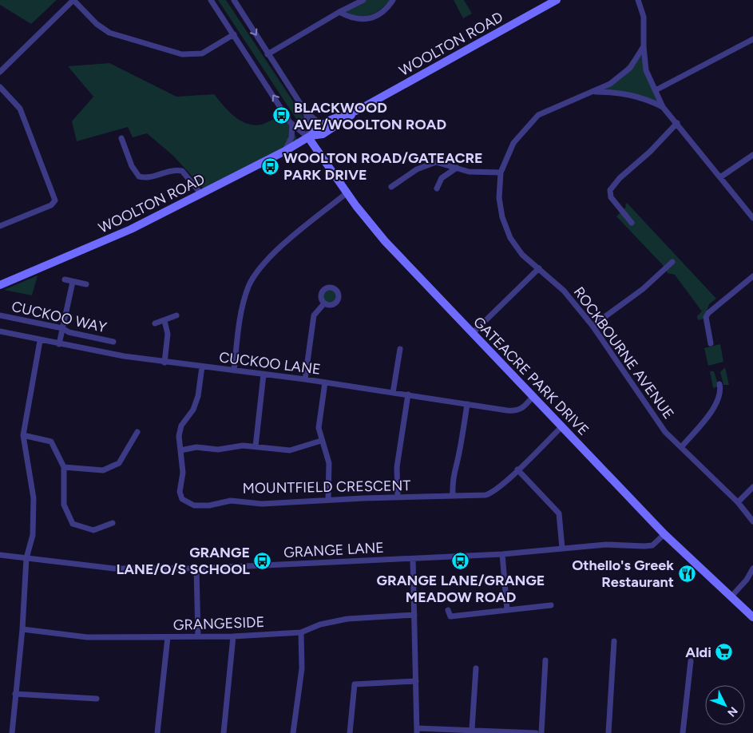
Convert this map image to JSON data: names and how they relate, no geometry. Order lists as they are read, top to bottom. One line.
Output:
{"streets":{"street":["WOOLTON ROAD","CUCKOO WAY","ROCKBOURNE AVENUE","CUCKOO LANE","GATEACRE PARK DRIVE","MOUNTFIELD CRESCENT","GRANGE LANE","GRANGESIDE"]},"crossings":[["WOOLTON ROAD","GATEACRE PARK DRIVE"],["CUCKOO LANE","GATEACRE PARK DRIVE"],["CUCKOO LANE","MOUNTFIELD CRESCENT"],["GATEACRE PARK DRIVE","MOUNTFIELD CRESCENT"],["GATEACRE PARK DRIVE","GRANGE LANE"]],"places":{"bus stop":["BLACKWOOD AVE/WOOLTON ROAD","WOOLTON ROAD/GATEACRE PARK DRIVE","GRANGE LANE/O/S SCHOOL","GRANGE LANE/GRANGE MEADOW ROAD"],"restaurant":["Othello's Greek Restaurant"],"supermarket":["Aldi"]},"north":"bottom right"}
